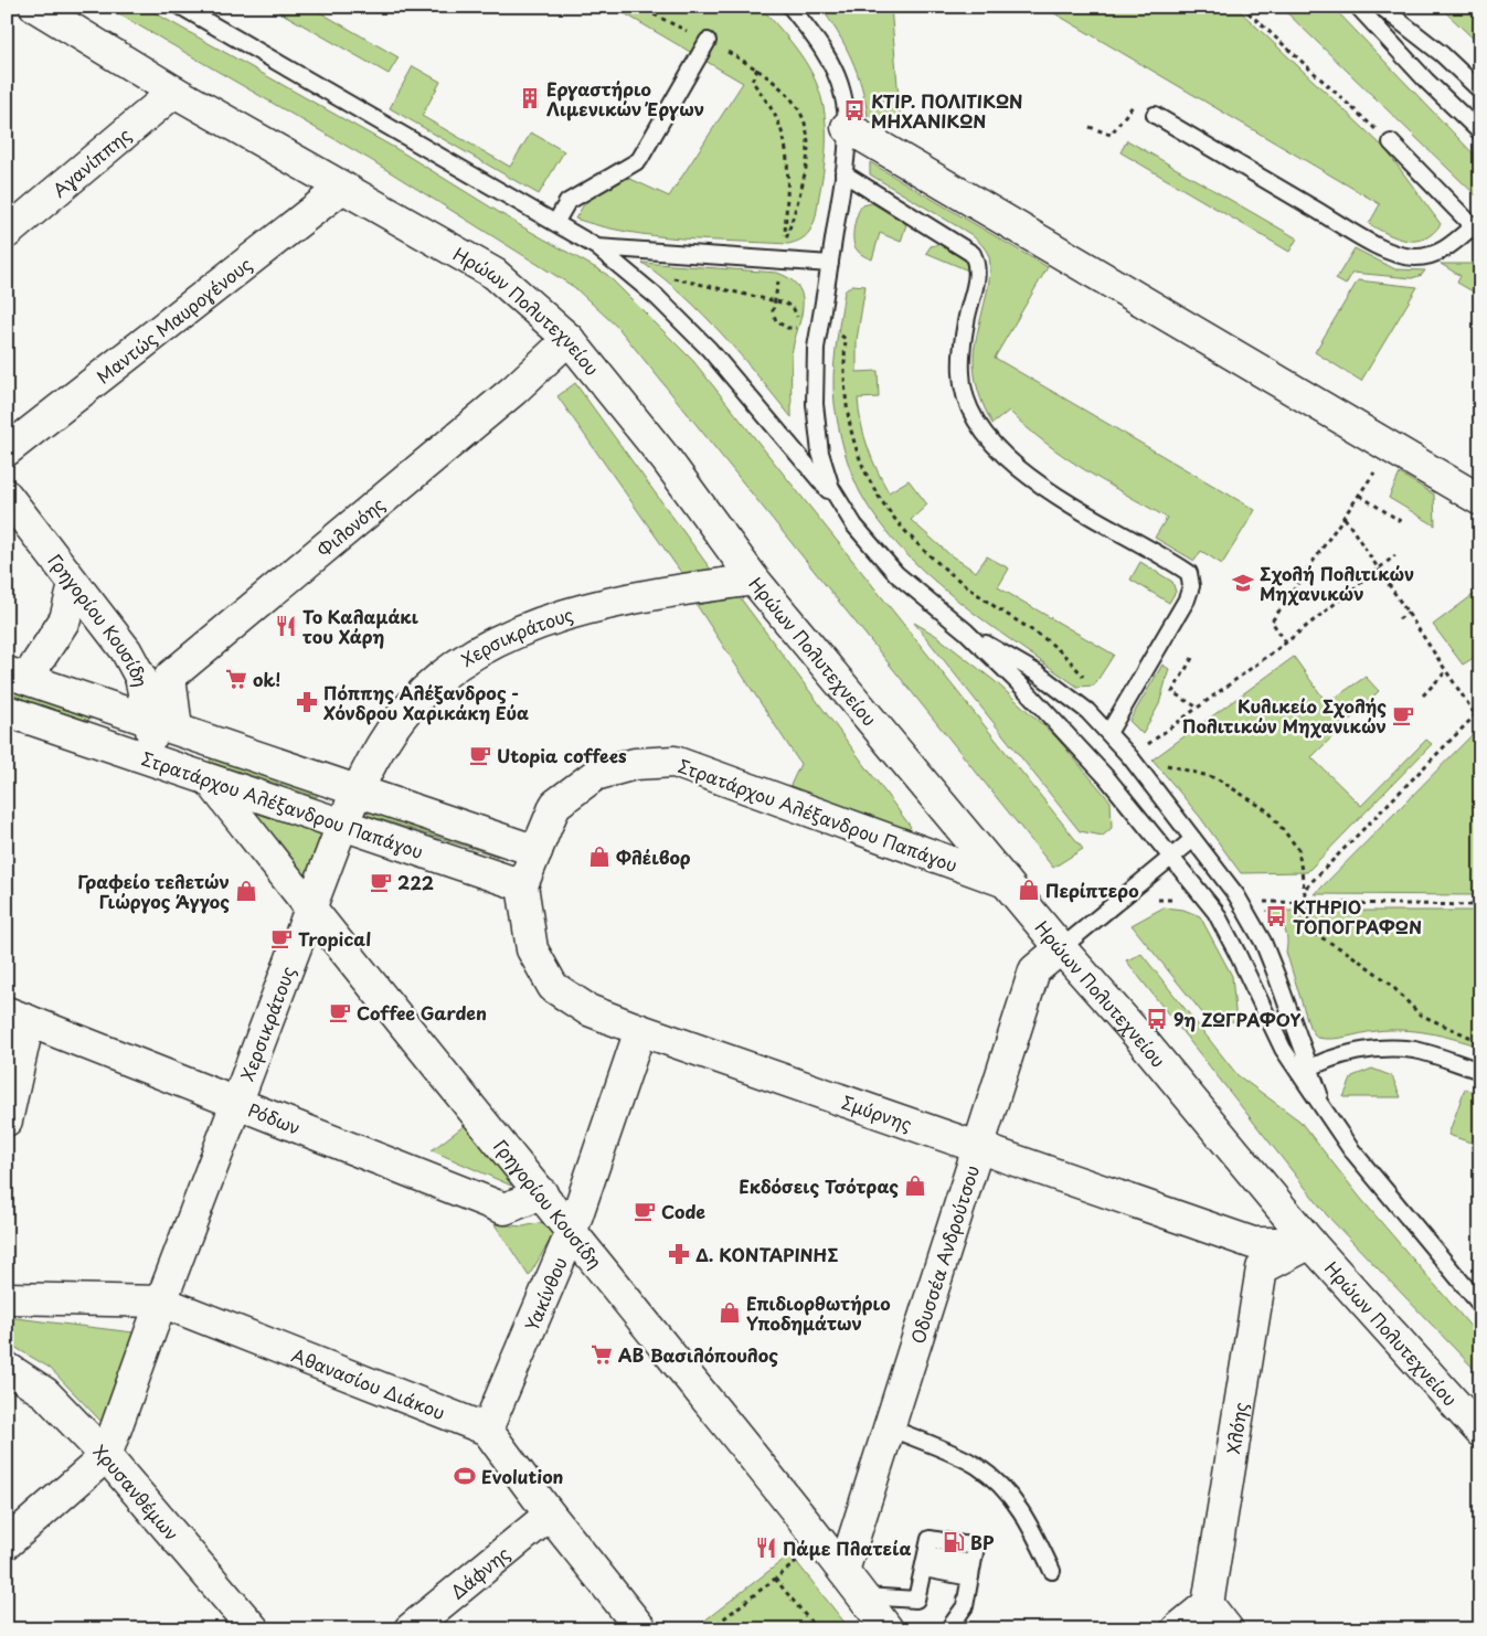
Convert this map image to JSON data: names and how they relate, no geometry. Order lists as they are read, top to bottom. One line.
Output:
{"streets":{"street":["Αγανίππης","Ηρώων Πολυτεχνείου","Μαντώς Μαυρογένους","Φιλονόης","Γρηγορίου Κουσίδη","Χερσικράτους","Στρατάρχου Αλέξανδρου Παπάγου","Σμύρνης","Ρόδων","Οδυσσέα Ανδρούτσου","Υακίνθου","Αθανασίου Διάκου","Χλόης","Χρυσανθέμων","Δάφνης"]},"crossings":[["Αγανίππης","Ηρώων Πολυτεχνείου"],["Ηρώων Πολυτεχνείου","Μαντώς Μαυρογένους"],["Ηρώων Πολυτεχνείου","Φιλονόης"],["Ηρώων Πολυτεχνείου","Χερσικράτους"],["Ηρώων Πολυτεχνείου","Στρατάρχου Αλέξανδρου Παπάγου"],["Ηρώων Πολυτεχνείου","Σμύρνης"],["Ηρώων Πολυτεχνείου","Οδυσσέα Ανδρούτσου"],["Ηρώων Πολυτεχνείου","Χλόης"],["Φιλονόης","Γρηγορίου Κουσίδη"],["Φιλονόης","Στρατάρχου Αλέξανδρου Παπάγου"],["Γρηγορίου Κουσίδη","Χερσικράτους"],["Γρηγορίου Κουσίδη","Στρατάρχου Αλέξανδρου Παπάγου"],["Γρηγορίου Κουσίδη","Ρόδων"],["Γρηγορίου Κουσίδη","Οδυσσέα Ανδρούτσου"],["Γρηγορίου Κουσίδη","Υακίνθου"],["Χερσικράτους","Στρατάρχου Αλέξανδρου Παπάγου"],["Χερσικράτους","Ρόδων"],["Χερσικράτους","Αθανασίου Διάκου"],["Χερσικράτους","Χρυσανθέμων"],["Στρατάρχου Αλέξανδρου Παπάγου","Σμύρνης"],["Σμύρνης","Οδυσσέα Ανδρούτσου"],["Σμύρνης","Υακίνθου"],["Σμύρνης","Χλόης"],["Υακίνθου","Αθανασίου Διάκου"]],"places":{"building":["Εργαστήριο Λιμενικών Έργων"],"bus stop":["ΚΤΙΡ. ΠΟΛΙΤΙΚΩΝ ΜΗΧΑΝΙΚΩΝ","ΚΤΗΡΙΟ ΤΟΠΟΓΡΑΦΩΝ","9η ΖΩΓΡΑΦΟΥ"],"school or university":["Σχολή Πολιτικών Μηχανικών"],"restaurant":["Το Καλαμάκι του Χάρη","Πάμε Πλατεία"],"supermarket":["ok!","AB Βασιλόπουλος"],"pharmacy":["Πόππης Αλέξανδρος - Χόνδρου Χαρικάκη Εύα","Δ. ΚΟΝΤΑΡΙΝΗΣ"],"cafe":["Κυλικείο Σχολής Πολιτικών Μηχανικών","Utopia coffees","222","Tropical","Coffee Garden","Code"],"shop":["Φλέιβορ","Περίπτερο","Γραφείο τελετών Γιώργος Άγγος","Εκδόσεις Τσότρας","Επιδιορθωτήριο Υποδημάτων"],"sports":["Evolution"],"fuel station":["BP"]}}
